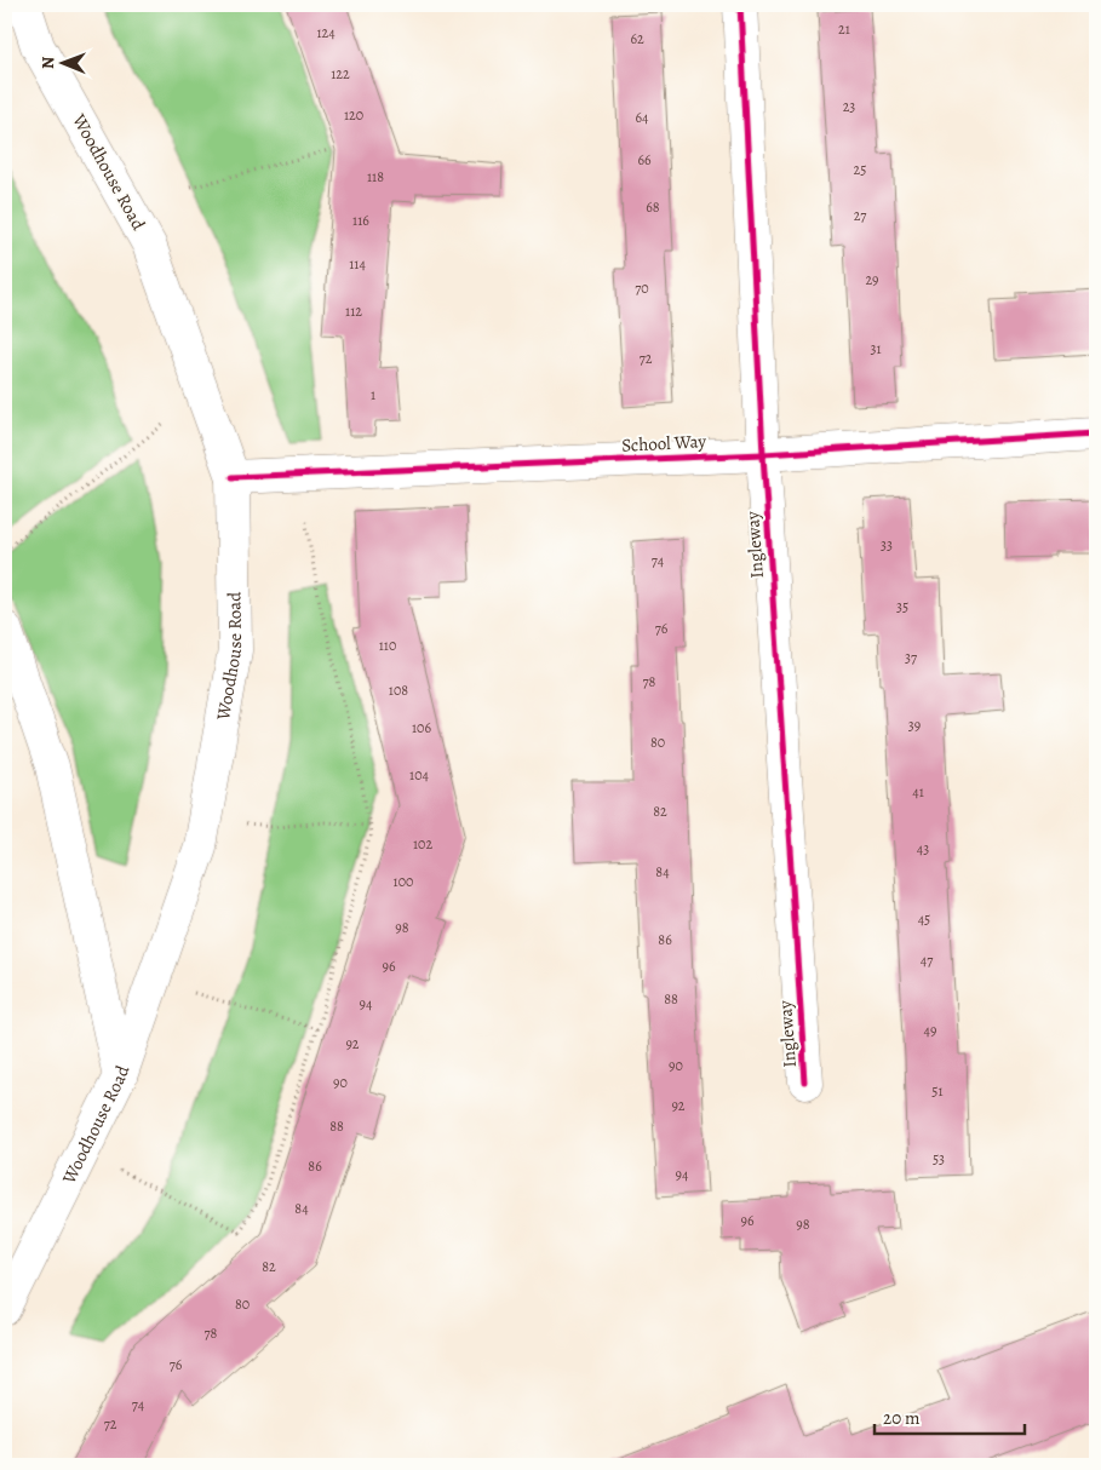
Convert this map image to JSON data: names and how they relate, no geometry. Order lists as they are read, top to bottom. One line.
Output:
{"streets":{"street":["Woodhouse Road","School Way","Ingleway"]},"crossings":[["Woodhouse Road","School Way"],["School Way","Ingleway"]],"house_numbers":["21","124","62","122","23","120","64","66","25","118","68","27","116","114","29","70","112","31","72","1","33","74","35","76","110","37","78","108","39","106","80","104","41","82","102","43","84","100","45","98","86","47","96","88","94","49","92","90","90","51","92","88","53","86","94","84","96","98","82","80","78","76","74","72"],"scale_bar":"20 m","north":"left"}
